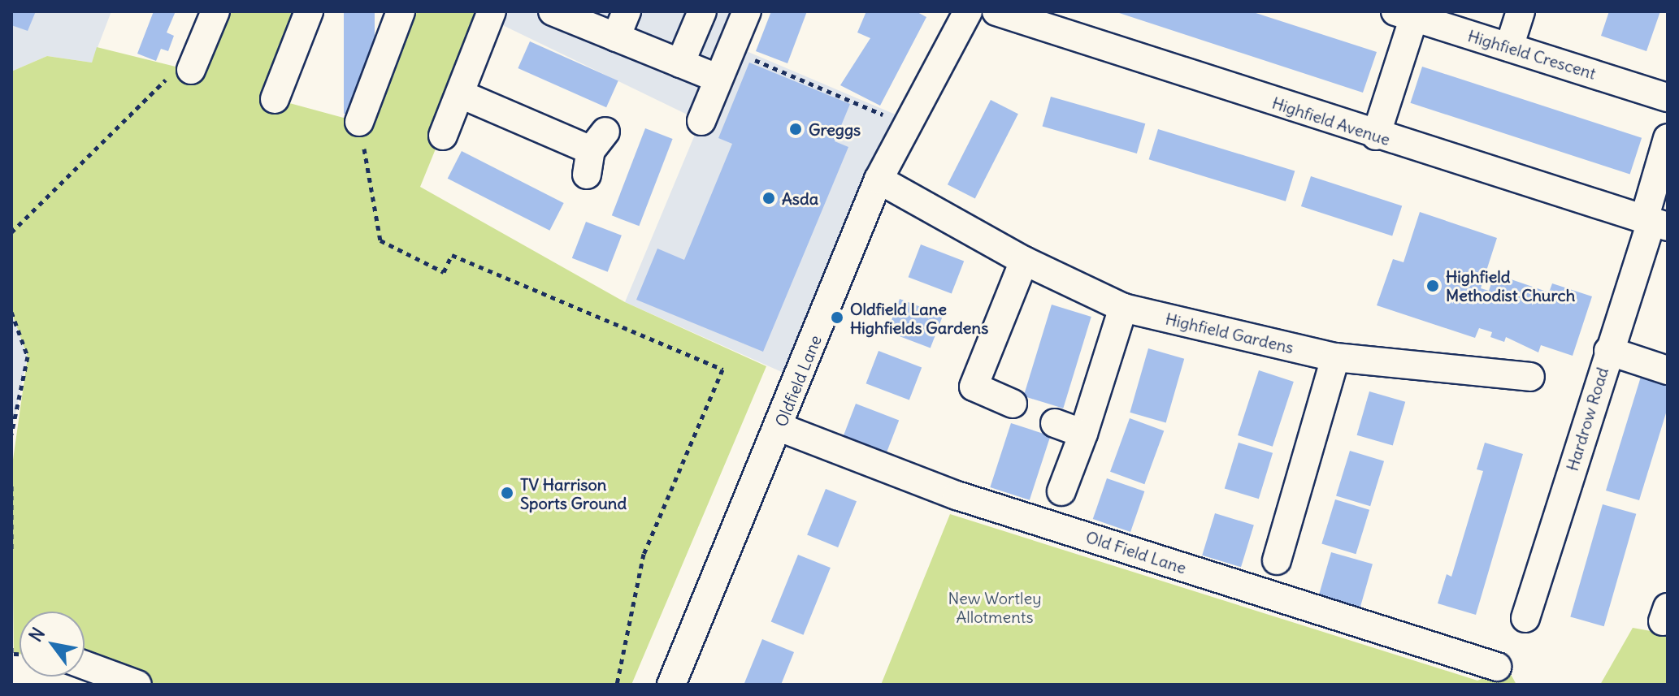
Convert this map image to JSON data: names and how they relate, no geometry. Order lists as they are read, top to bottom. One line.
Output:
{"streets":{"street":["Highfield Crescent","Highfield Avenue","Highfield Gardens","Oldfield Lane","Hardrow Road","Old Field Lane"]},"crossings":[["Highfield Avenue","Hardrow Road"],["Highfield Gardens","Oldfield Lane"],["Oldfield Lane","Old Field Lane"]],"parks":["New Wortley Allotments"],"places":["Greggs","Asda","Highfield Methodist Church","Oldfield Lane Highfields Gardens","TV Harrison Sports Ground"],"north":"top left"}
